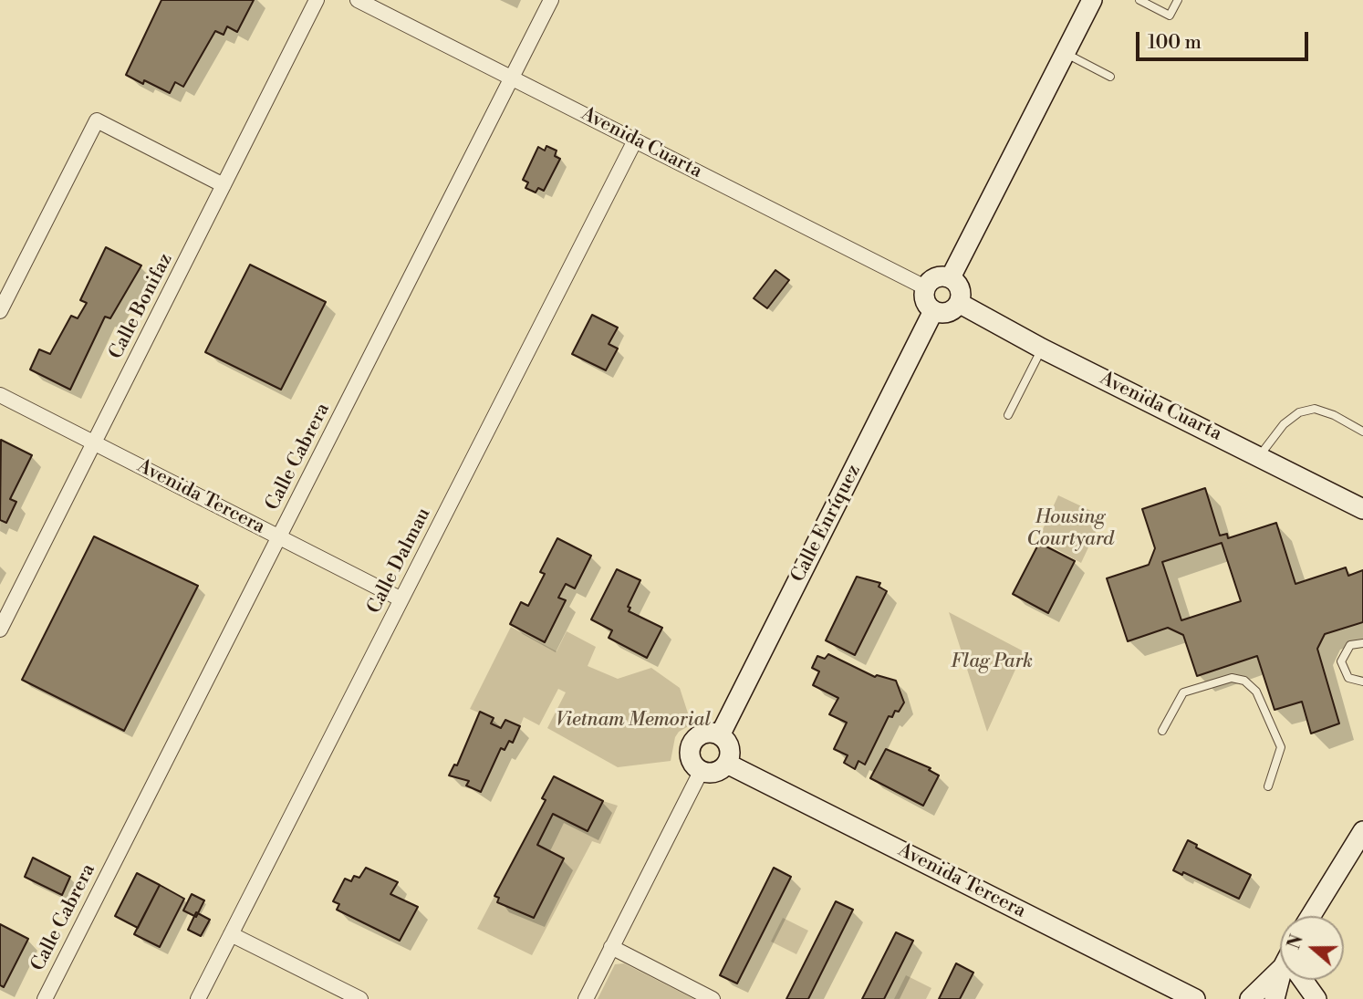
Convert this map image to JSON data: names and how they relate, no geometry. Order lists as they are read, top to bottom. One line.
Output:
{"streets":{"street":["Avenida Cuarta","Calle Bonifaz","Calle Cabrera","Avenida Tercera","Calle Enríquez","Calle Dalmau"]},"crossings":[["Avenida Cuarta","Calle Cabrera"],["Avenida Cuarta","Calle Enríquez"],["Avenida Cuarta","Calle Dalmau"],["Calle Bonifaz","Avenida Tercera"],["Calle Cabrera","Avenida Tercera"],["Avenida Tercera","Calle Enríquez"],["Avenida Tercera","Calle Dalmau"]],"parks":["Housing Courtyard","Flag Park","Vietnam Memorial"],"scale_bar":"100 m","north":"left"}
